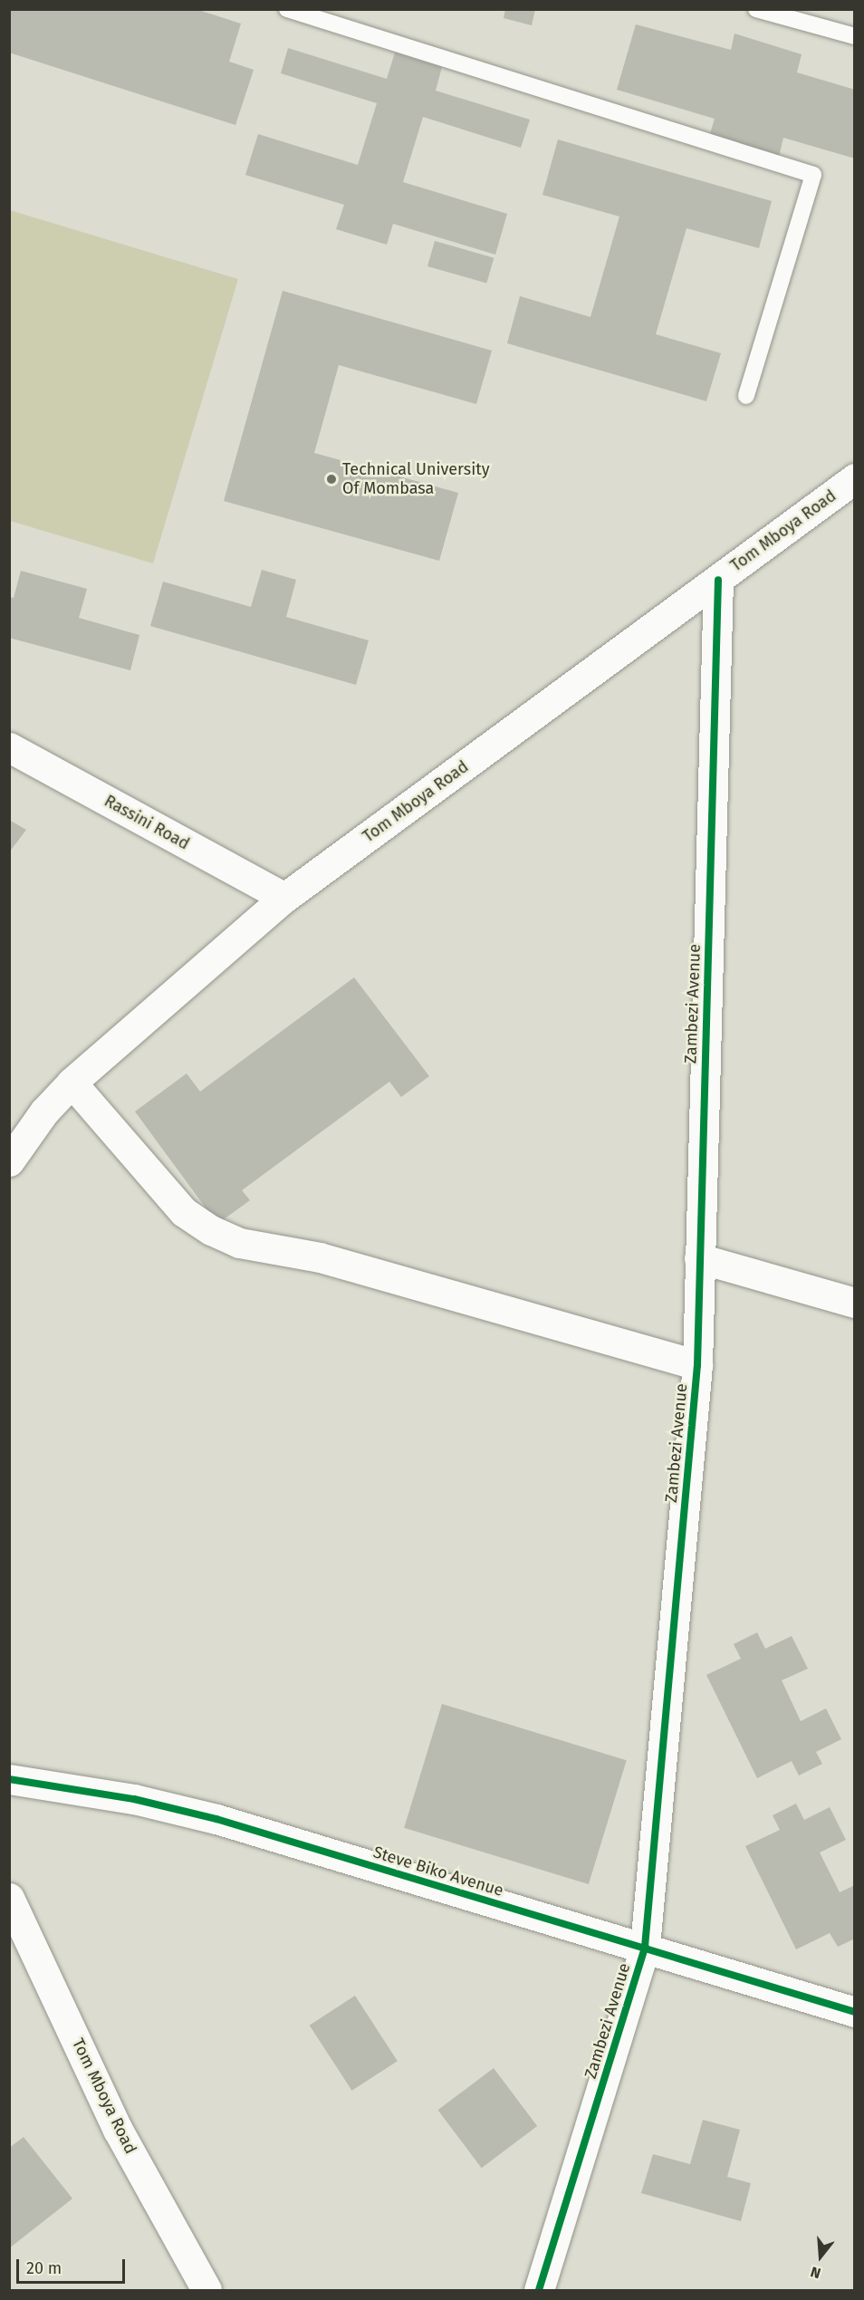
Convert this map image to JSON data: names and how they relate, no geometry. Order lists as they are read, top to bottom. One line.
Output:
{"streets":{"street":["Tom Mboya Road","Rassini Road","Zambezi Avenue","Steve Biko Avenue"]},"crossings":[["Tom Mboya Road","Rassini Road"],["Tom Mboya Road","Zambezi Avenue"],["Zambezi Avenue","Steve Biko Avenue"]],"places":["Technical University Of Mombasa"],"scale_bar":"20 m","north":"bottom"}
